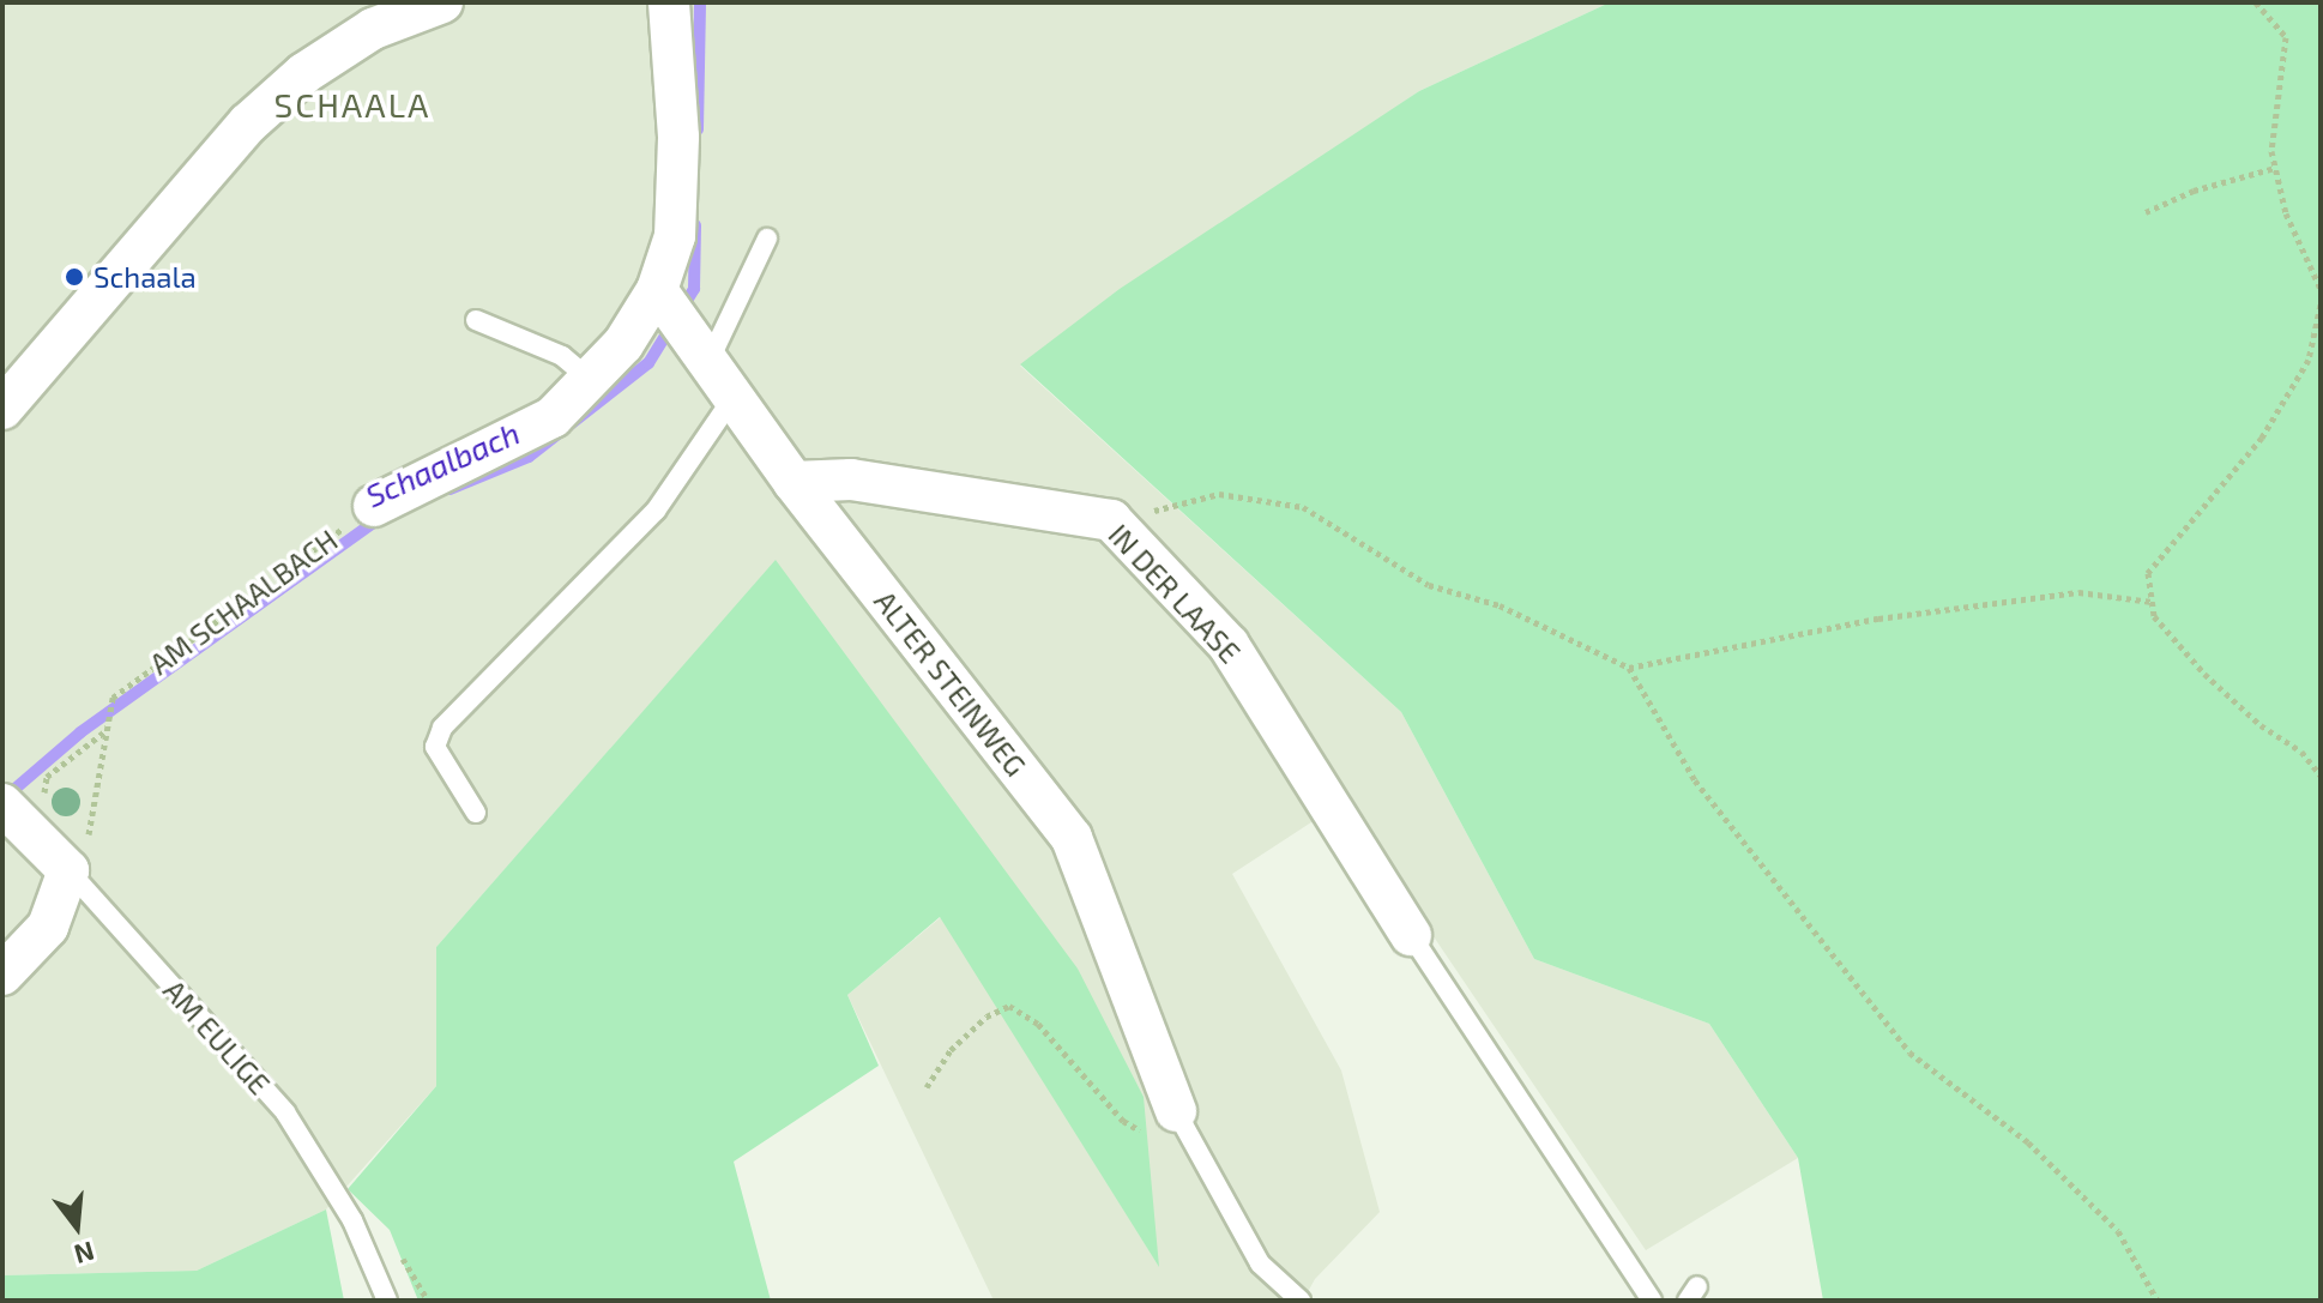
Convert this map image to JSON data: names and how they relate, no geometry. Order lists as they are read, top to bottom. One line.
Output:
{"streets":{"street":["IN DER LAASE","ALTER STEINWEG","AM EULIGE"],"path":["AM SCHAALBACH"]},"crossings":[["IN DER LAASE","ALTER STEINWEG"],["AM SCHAALBACH","AM EULIGE"]],"districts":["SCHAALA"],"water":["Schaalbach"],"places":["Schaala"],"north":"bottom"}
